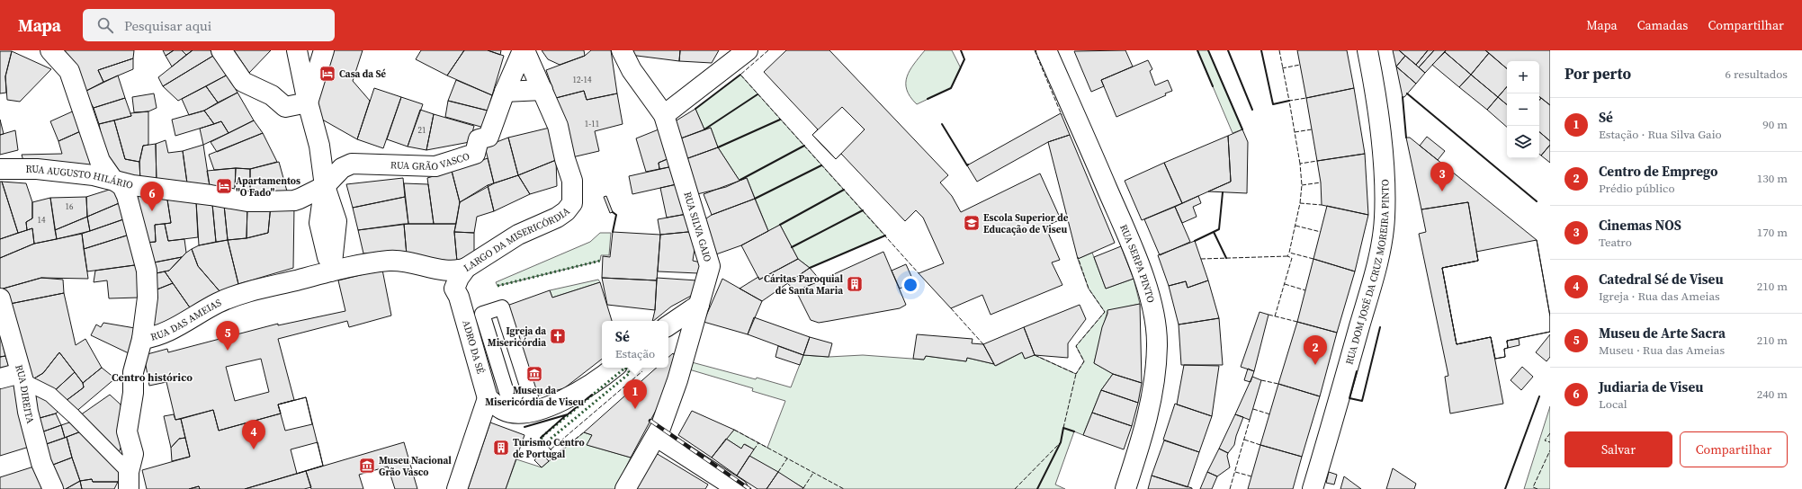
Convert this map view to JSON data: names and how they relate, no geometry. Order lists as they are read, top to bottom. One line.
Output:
{"streets":{"street":["RUA GRÃO VASCO","RUA AUGUSTO HILÁRIO","RUA SILVA GAIO","LARGO DA MISERICÓRDIA","RUA SERPA PINTO","RUA DOM JOSÉ DA CRUZ MOREIRA PINTO","RUA DAS AMEIAS","ADRO DA SÉ","RUA DIREITA"]},"crossings":[["RUA GRÃO VASCO","RUA AUGUSTO HILÁRIO"],["LARGO DA MISERICÓRDIA","RUA DAS AMEIAS"],["LARGO DA MISERICÓRDIA","ADRO DA SÉ"]],"districts":["Centro histórico"],"places":{"hotel":["Casa da Sé","Apartamentos \"O Fado\""],"school or university":["Escola Superior de Educação de Viseu"],"building":["Cáritas Paroquial de Santa Maria","Turismo Centro de Portugal"],"church":["Igreja da Misericórdia"],"museum":["Museu da Misericórdia de Viseu","Museu Nacional Grão Vasco"]},"house_numbers":["12-14","1-11","21","16","14"],"page":{"header":"Mapa","search":"Pesquisar aqui","nav":["Mapa","Camadas","Compartilhar"],"heading":["Por perto","6 resultados"],"map_buttons":["+","−"],"list":[{"mark":"1","name":"Sé","note":"Estação · Rua Silva Gaio","value":"90 m"},{"mark":"2","name":"Centro de Emprego","note":"Prédio público","value":"130 m"},{"mark":"3","name":"Cinemas NOS","note":"Teatro","value":"170 m"},{"mark":"4","name":"Catedral Sé de Viseu","note":"Igreja · Rua das Ameias","value":"210 m"},{"mark":"5","name":"Museu de Arte Sacra","note":"Museu · Rua das Ameias","value":"210 m"},{"mark":"6","name":"Judiaria de Viseu","note":"Local","value":"240 m"}],"pins":["3","6","5","2","1","4"],"popup":["Sé","Estação"],"buttons":["Salvar","Compartilhar"]}}
